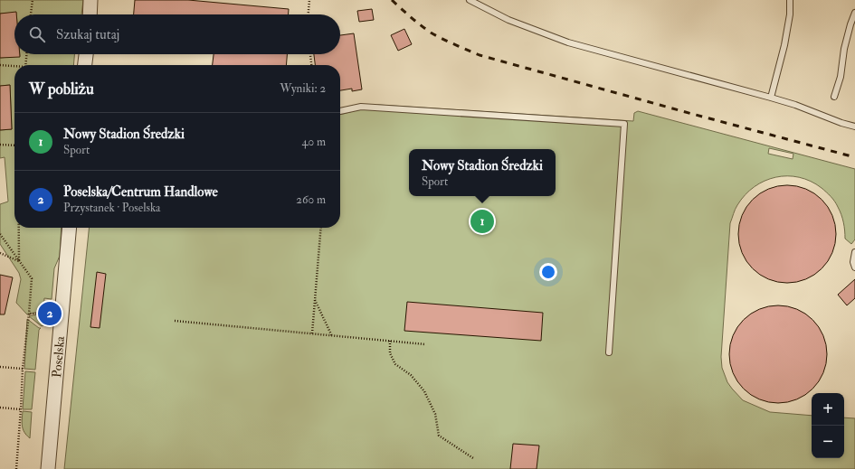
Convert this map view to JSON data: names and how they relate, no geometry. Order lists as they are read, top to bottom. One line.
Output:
{"streets":{"street":["Poselska"]},"page":{"search":"Szukaj tutaj","heading":["W pobliżu","Wyniki: 2"],"list":[{"mark":"1","name":"Nowy Stadion Średzki","note":"Sport","value":"40 m"},{"mark":"2","name":"Poselska/Centrum Handlowe","note":"Przystanek · Poselska","value":"260 m"}],"popup":["Nowy Stadion Średzki","Sport"],"pins":["1","2"],"map_buttons":["+","−"]}}
